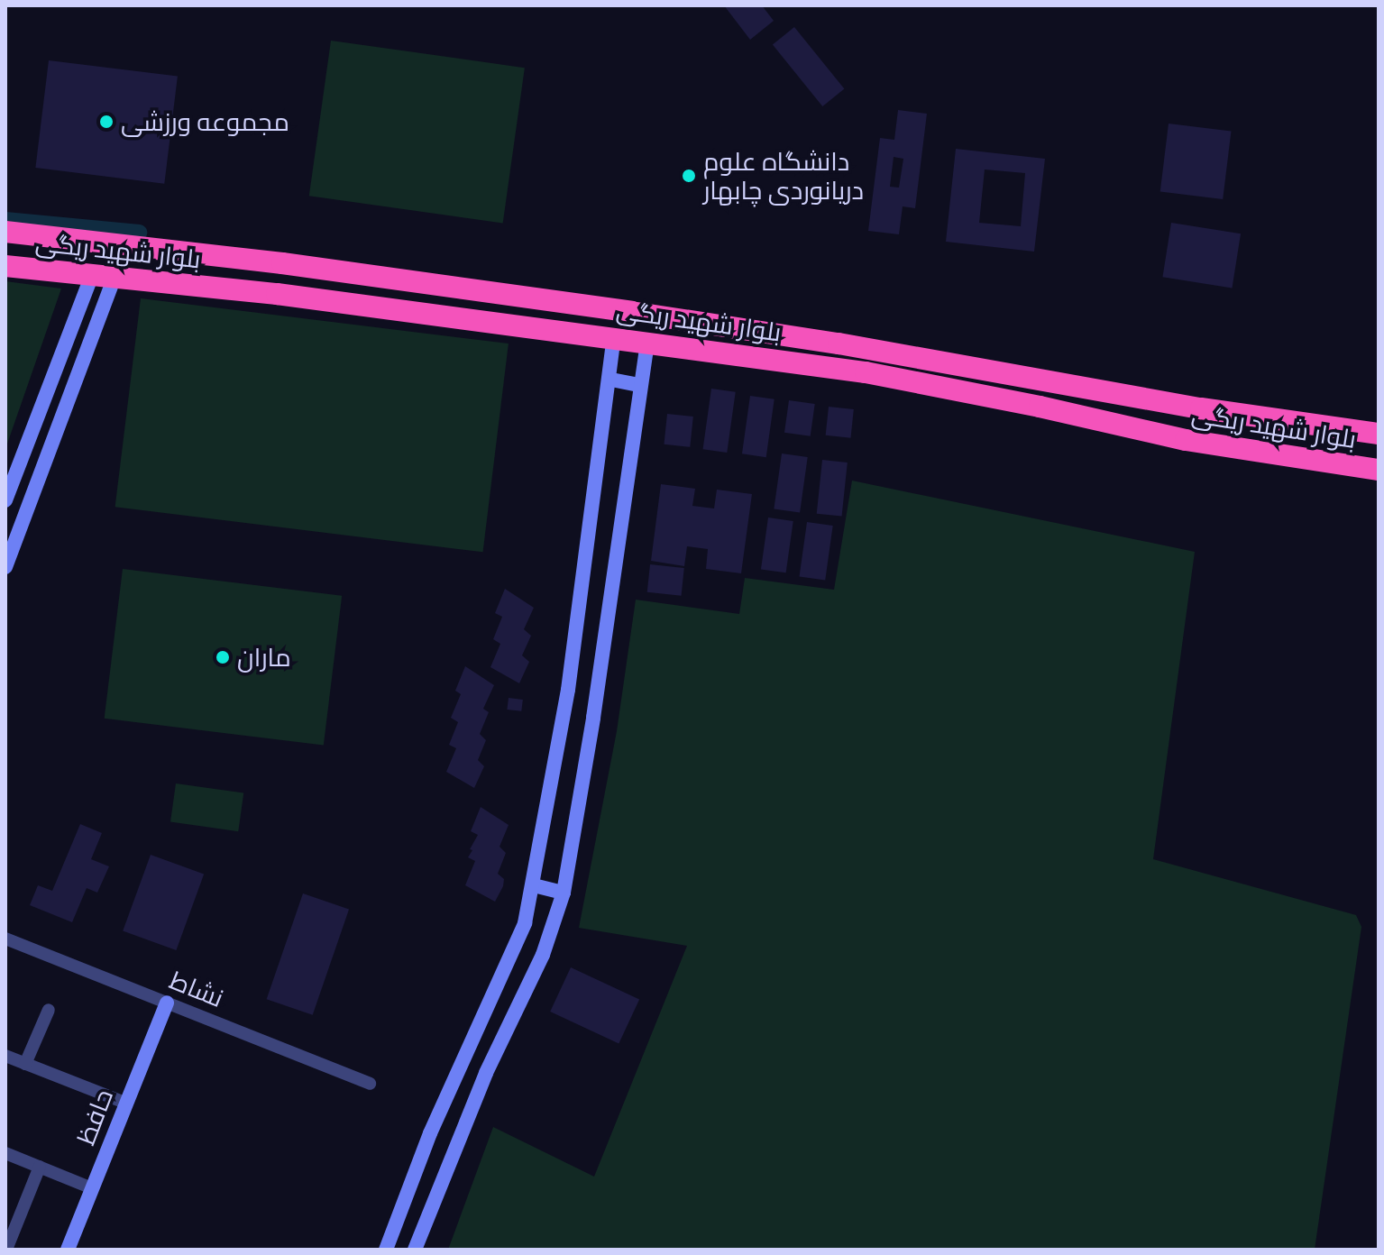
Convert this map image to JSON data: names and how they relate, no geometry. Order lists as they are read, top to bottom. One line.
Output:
{"streets":{"highway":["بلوار شهید ریگی"],"street":["نشاط","حافظ"]},"crossings":[["نشاط","حافظ"]],"places":["مجموعه ورزشی","دانشگاه علوم دریانوردی چابهار","ماران"]}
